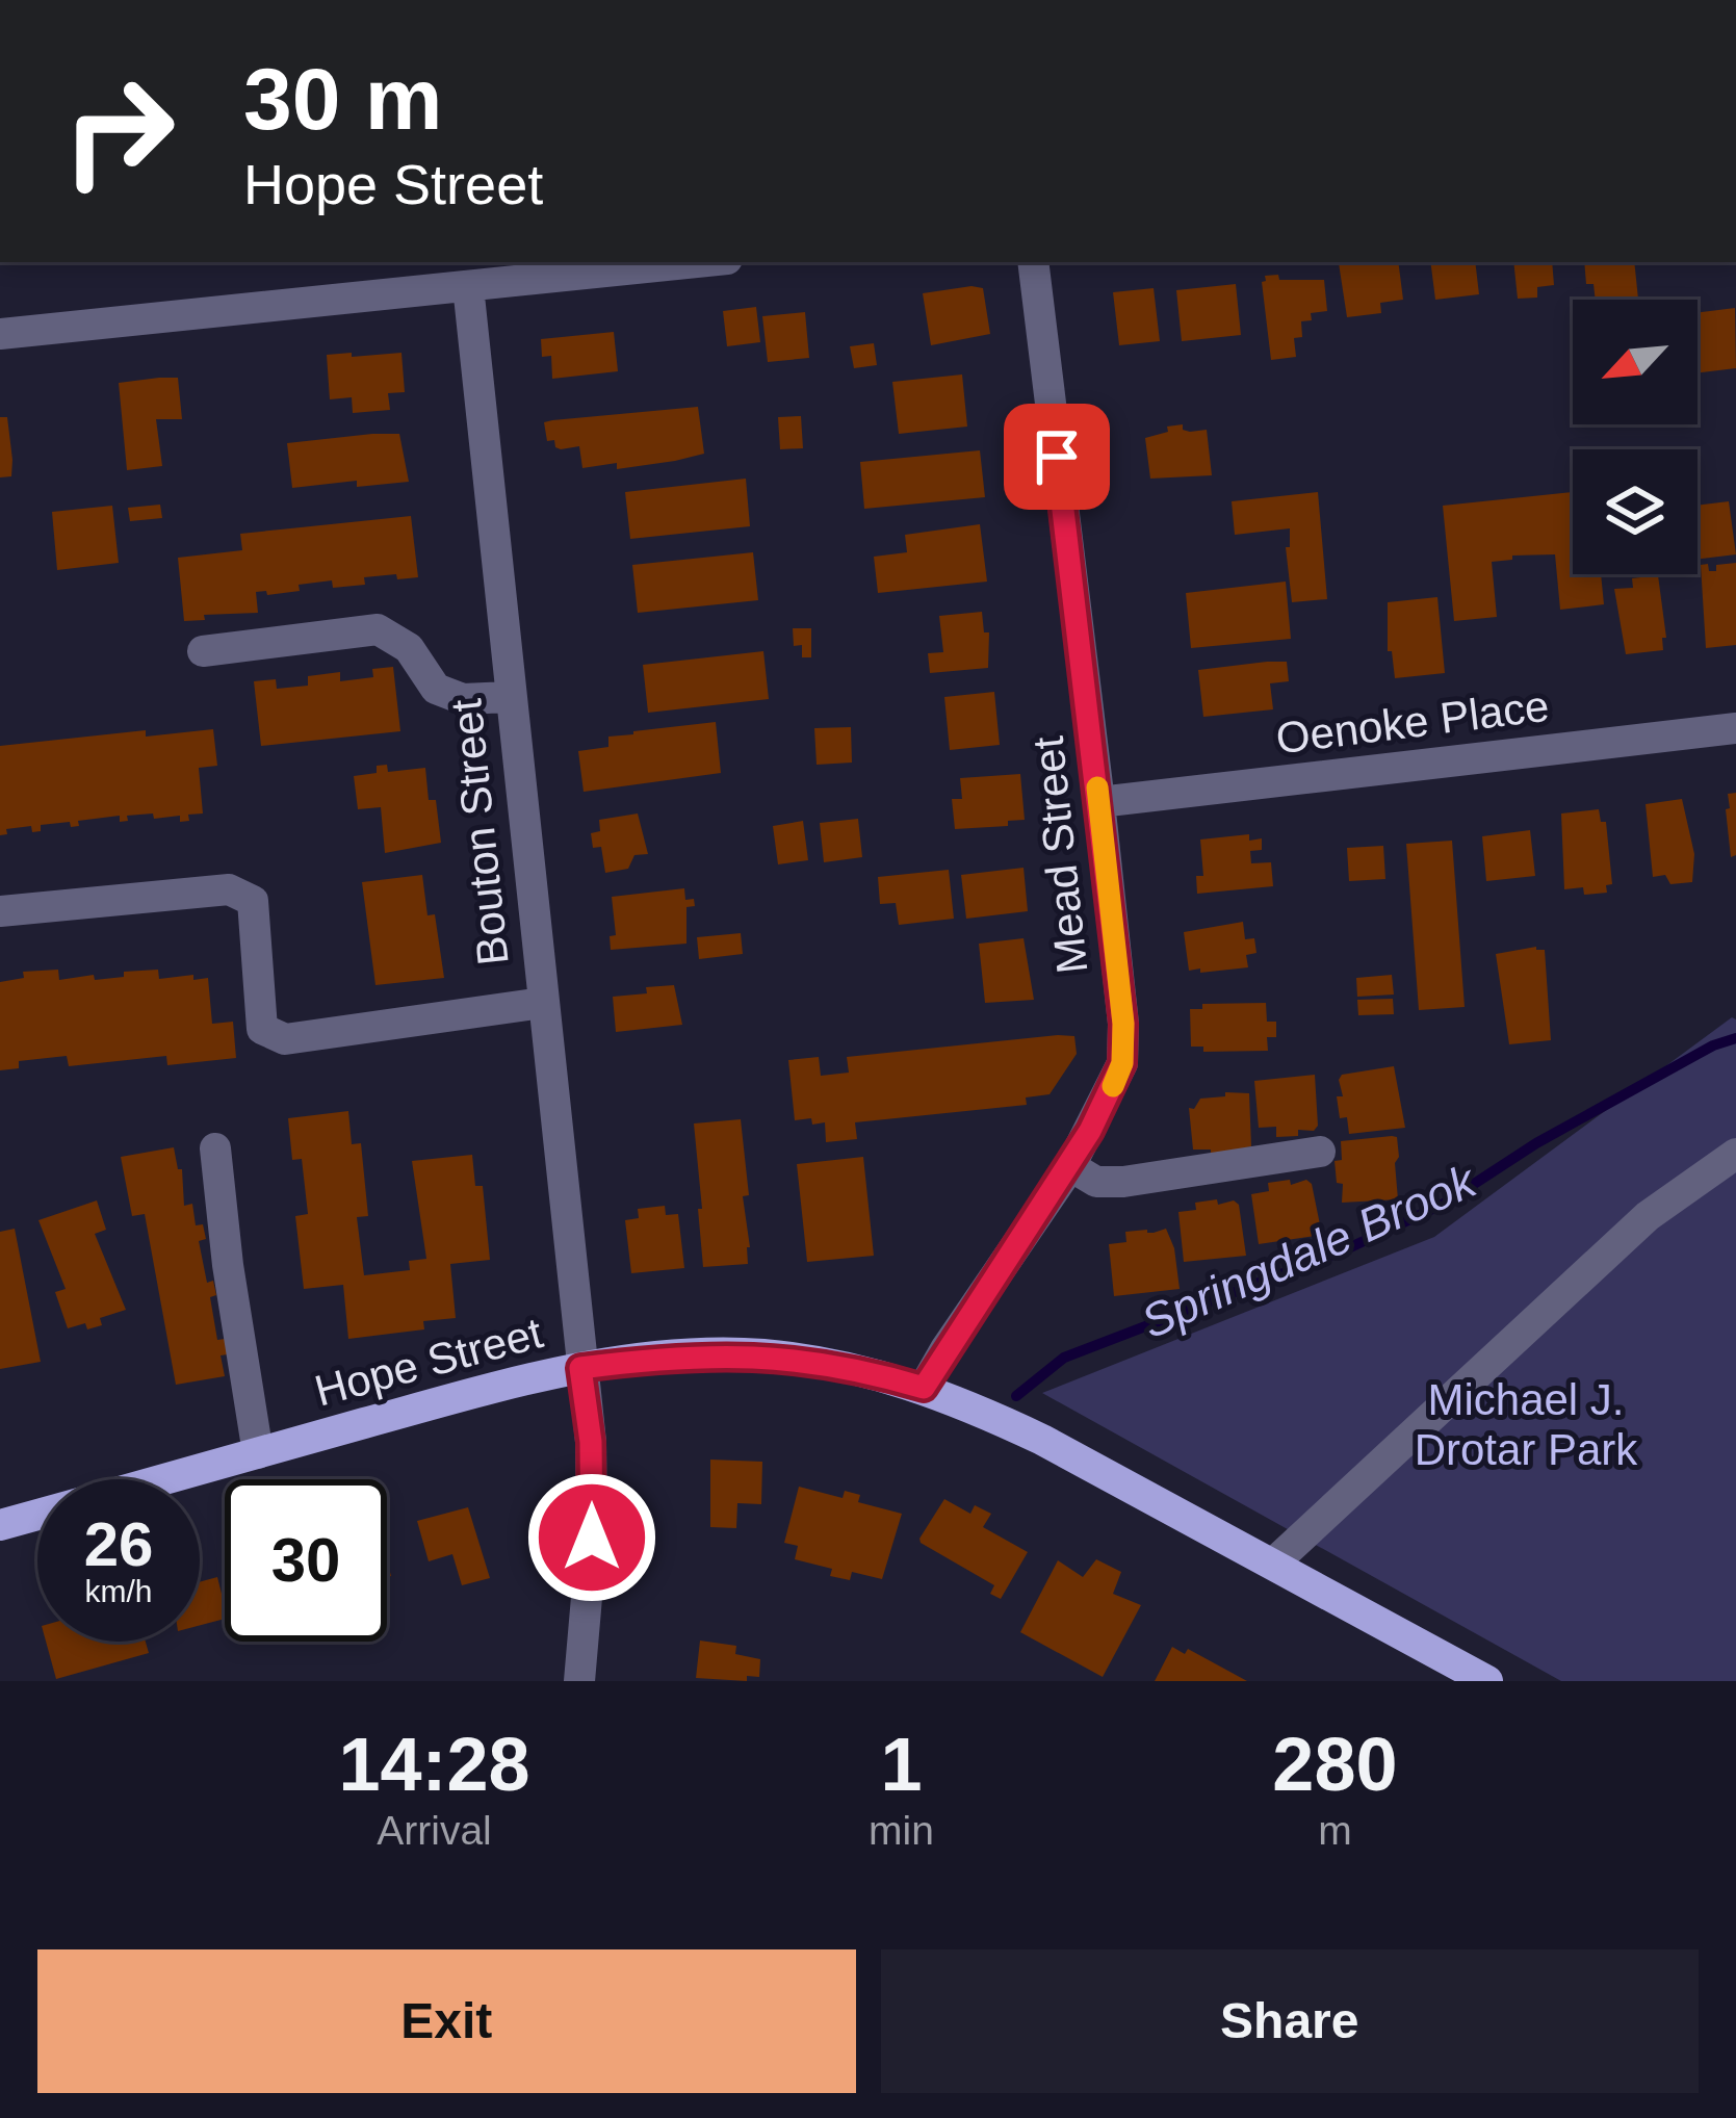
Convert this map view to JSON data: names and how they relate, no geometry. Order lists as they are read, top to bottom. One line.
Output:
{"streets":{"main road":["Hope Street"],"street":["Oenoke Place","Bouton Street","Mead Street"]},"crossings":[["Oenoke Place","Mead Street"],["Bouton Street","Hope Street"],["Mead Street","Hope Street"]],"water":["Springdale Brook"],"parks":["Michael J. Drotar Park"],"north":"bottom left","page":{"turn":["30 m","Hope Street"],"speed":"26 km/h","limit":"30","eta":["14:28","Arrival","1","min","280","m"],"buttons":["Exit","Share"]}}
